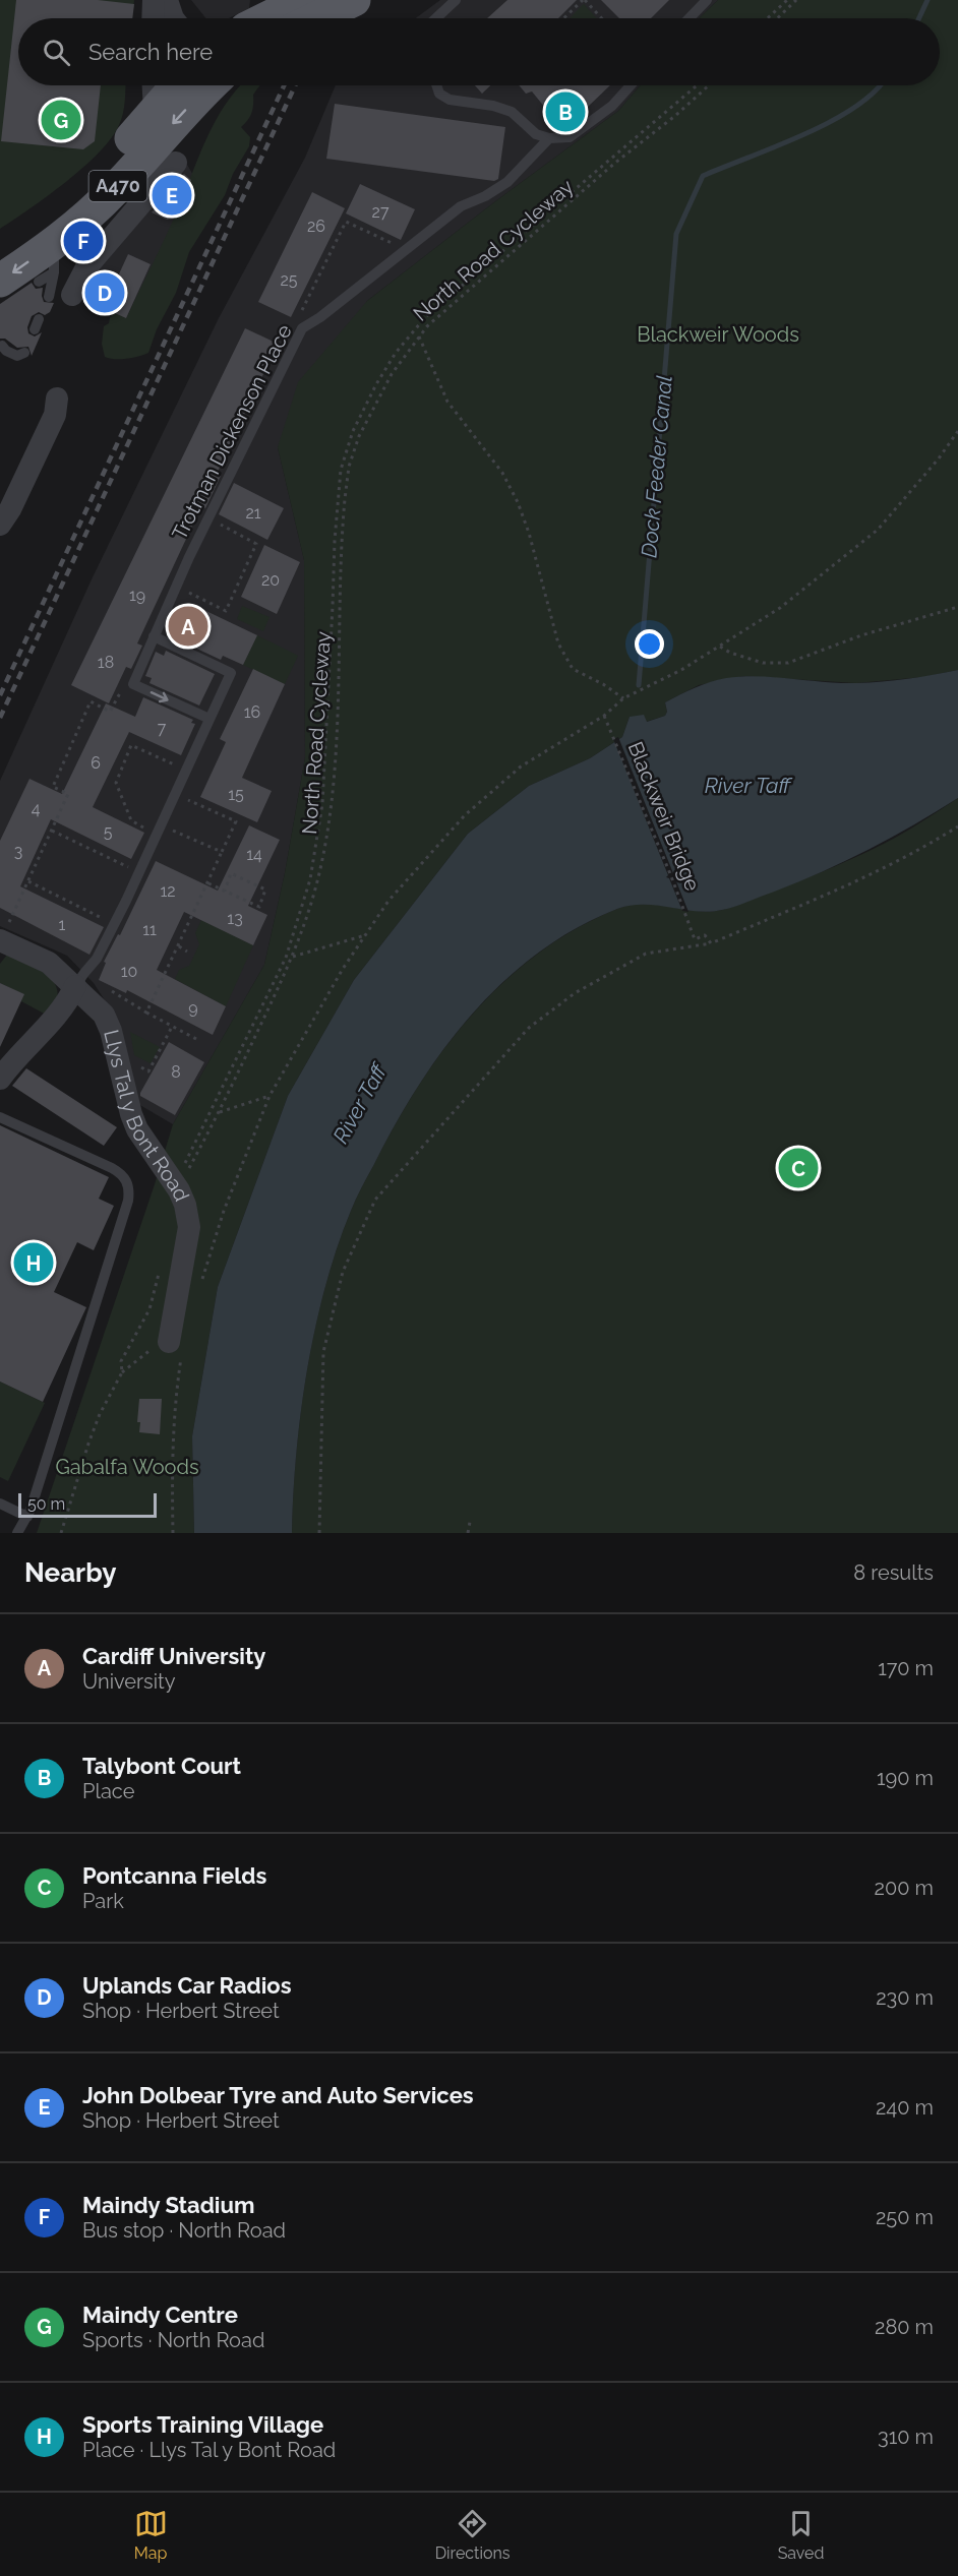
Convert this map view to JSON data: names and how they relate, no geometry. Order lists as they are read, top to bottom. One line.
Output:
{"streets":{"main road":["A470"],"street":["Llys Tal y Bont Road"],"lane":["Trotman Dickenson Place"],"path":["North Road Cycleway","Blackweir Bridge"]},"crossings":[["North Road Cycleway","Llys Tal y Bont Road"]],"water":["Dock Feeder Canal","River Taff"],"parks":["Blackweir Woods","Gabalfa Woods"],"house_numbers":["27","26","25","21","20","19","18","16","7","6","15","4","5","3","14","12","13","1","11","10","9","8"],"scale_bar":"50 m","page":{"search":"Search here","pins":["B","G","E","F","D","A","C","H"],"scale":"50 m","heading":["Nearby","8 results"],"list":[{"mark":"A","name":"Cardiff University","note":"University","value":"170 m"},{"mark":"B","name":"Talybont Court","note":"Place","value":"190 m"},{"mark":"C","name":"Pontcanna Fields","note":"Park","value":"200 m"},{"mark":"D","name":"Uplands Car Radios","note":"Shop · Herbert Street","value":"230 m"},{"mark":"E","name":"John Dolbear Tyre and Auto Services","note":"Shop · Herbert Street","value":"240 m"},{"mark":"F","name":"Maindy Stadium","note":"Bus stop · North Road","value":"250 m"},{"mark":"G","name":"Maindy Centre","note":"Sports · North Road","value":"280 m"},{"mark":"H","name":"Sports Training Village","note":"Place · Llys Tal y Bont Road","value":"310 m"}],"nav":["Map","Directions","Saved"]}}
